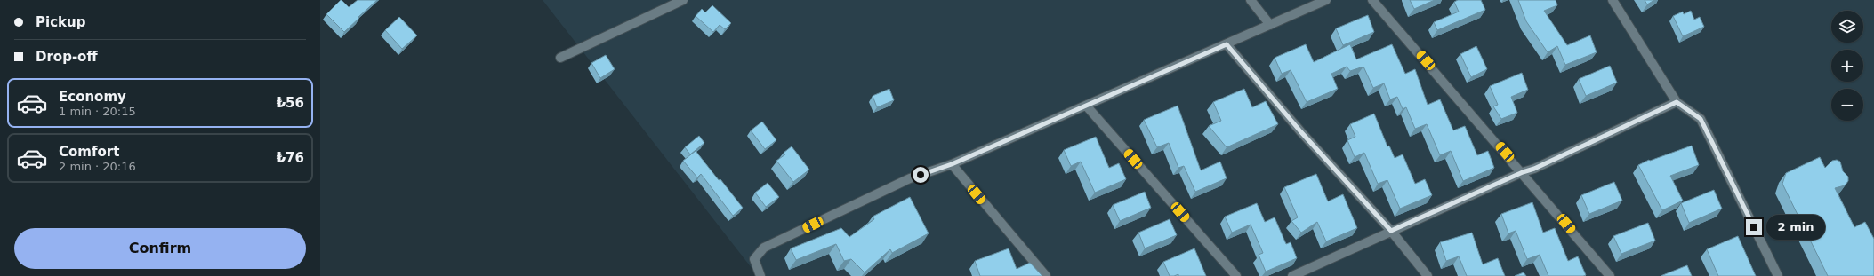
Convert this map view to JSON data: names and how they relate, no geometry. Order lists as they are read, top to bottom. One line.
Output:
{"page":{"banner":["Pickup","Drop-off"],"map_buttons":["+","−"],"list":[{"name":"Economy","note":"1 min · 20:15","value":"₺56"},{"name":"Comfort","note":"2 min · 20:16","value":"₺76"}],"bubble":"2 min","buttons":"Confirm"}}
